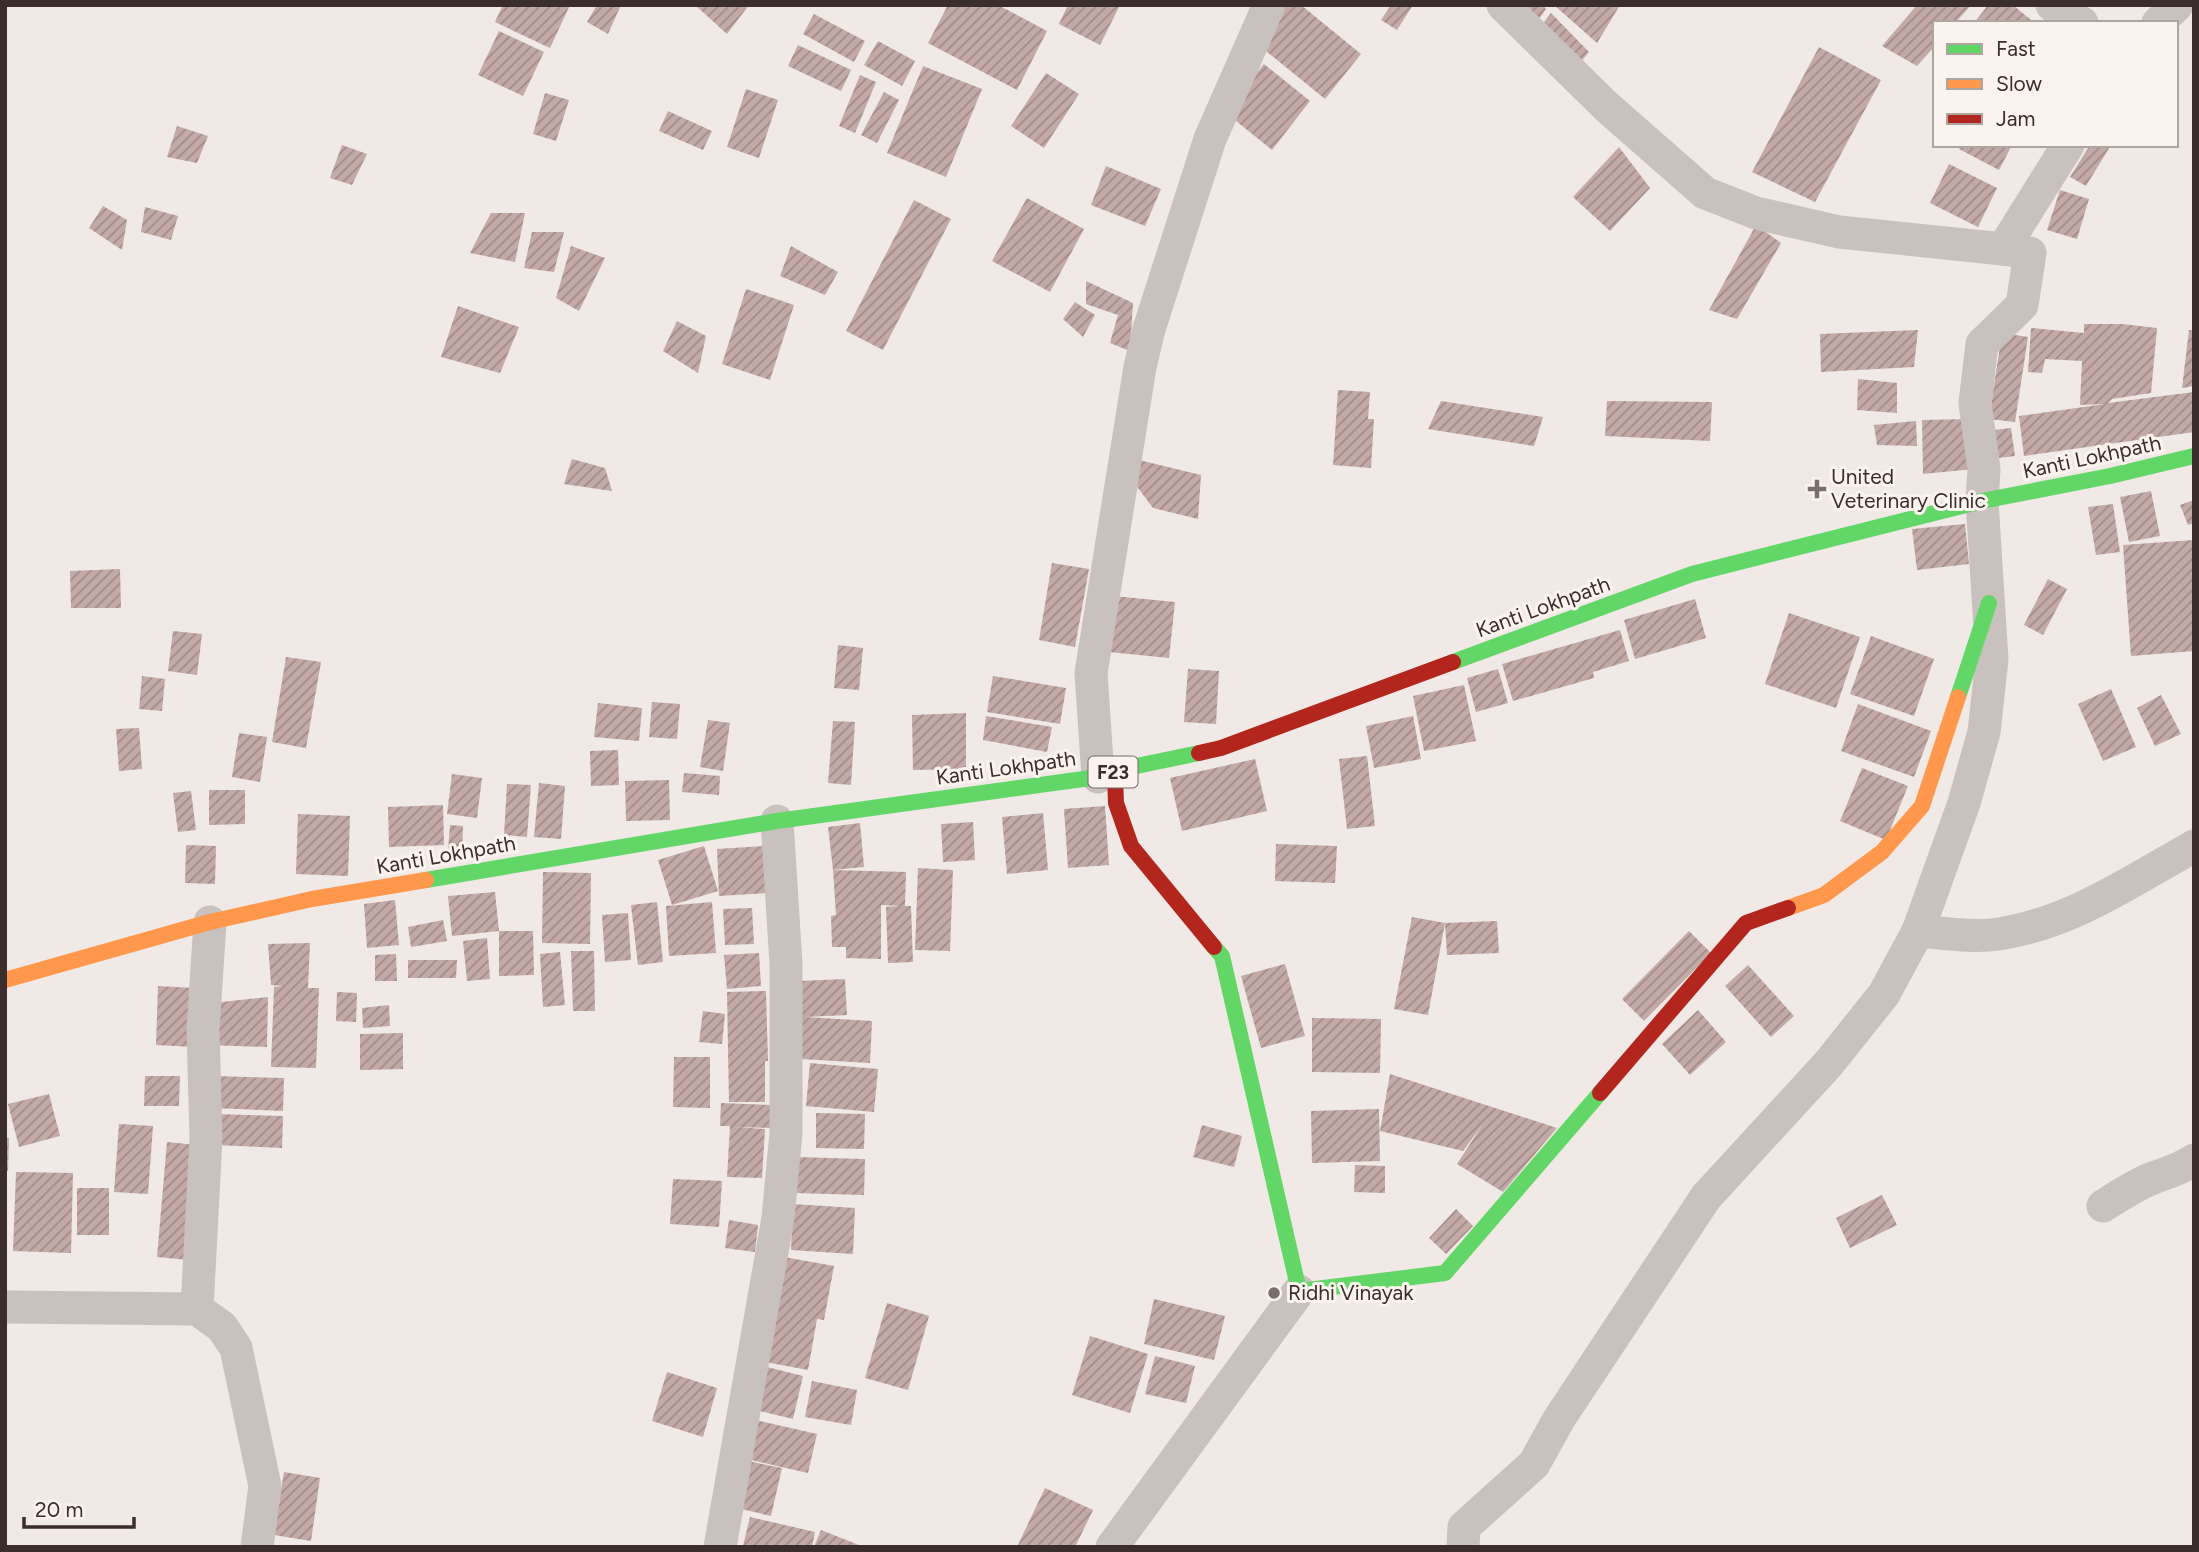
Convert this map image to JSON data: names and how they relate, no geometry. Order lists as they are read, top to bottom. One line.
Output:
{"streets":{"main road":["Kanti Lokhpath","F23"]},"places":{"health":["United Veterinary Clinic"],"other":["Ridhi Vinayak"]},"legend":["Fast","Slow","Jam"],"scale_bar":"20 m"}
